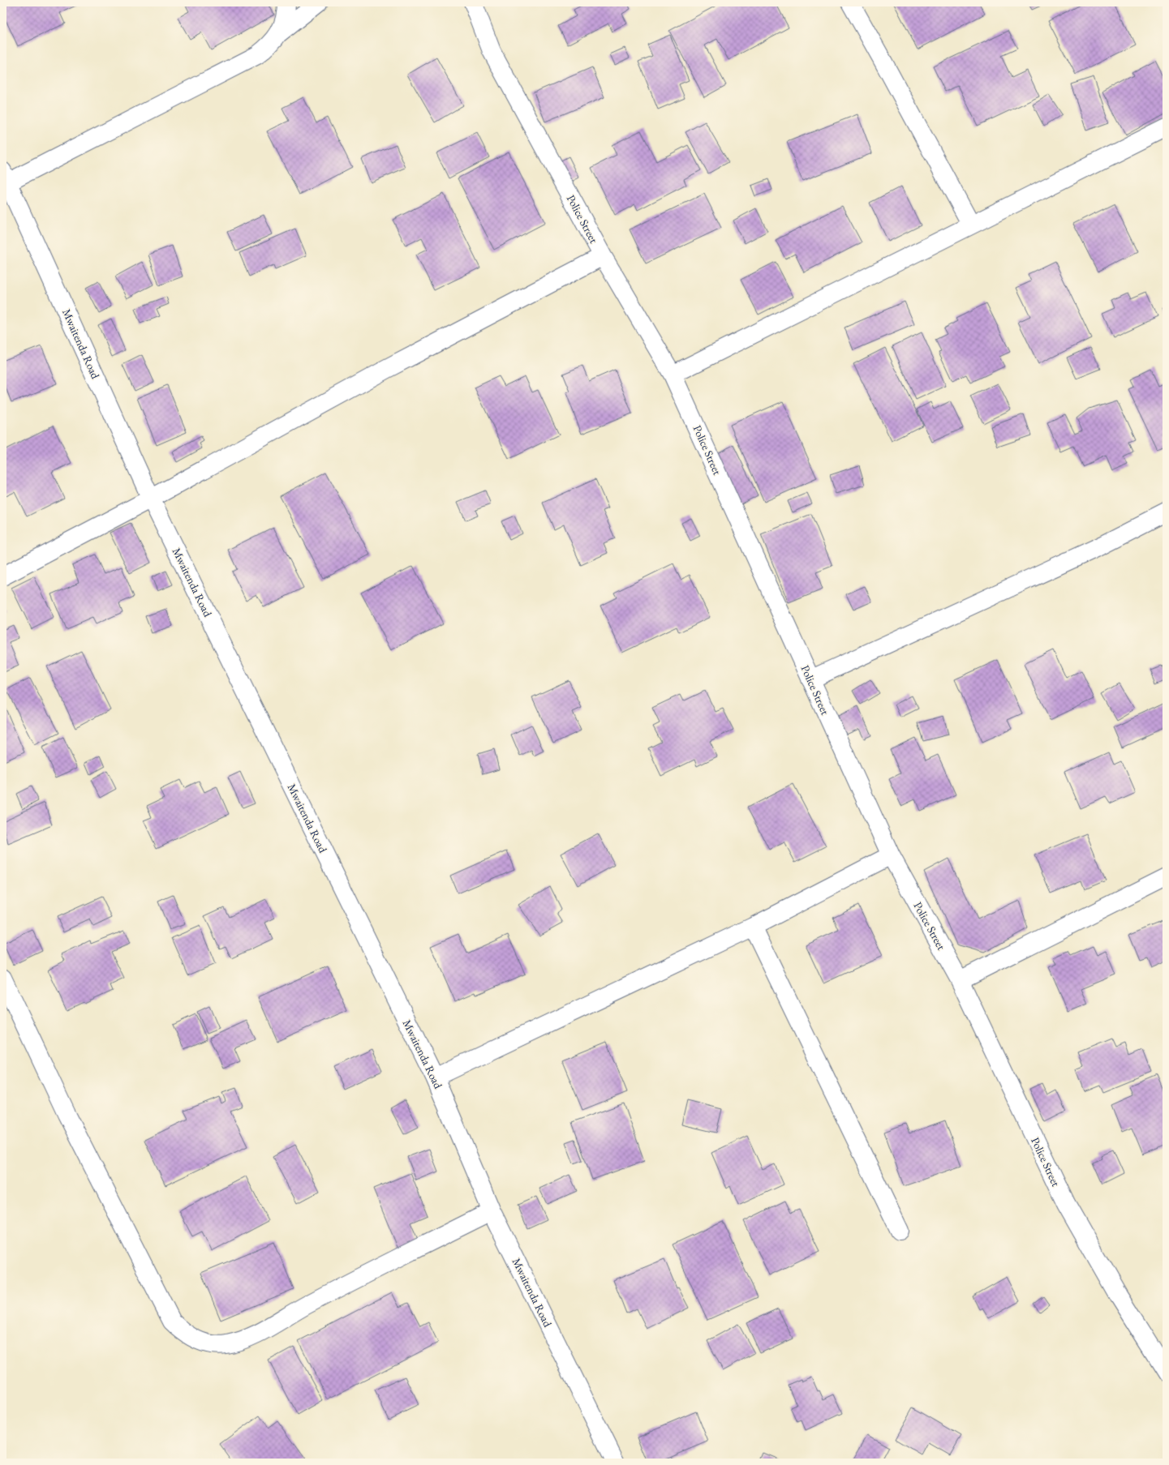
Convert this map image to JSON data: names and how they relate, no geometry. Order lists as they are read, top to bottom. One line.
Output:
{"streets":{"street":["Police Street","Mwaitenda Road"]}}
